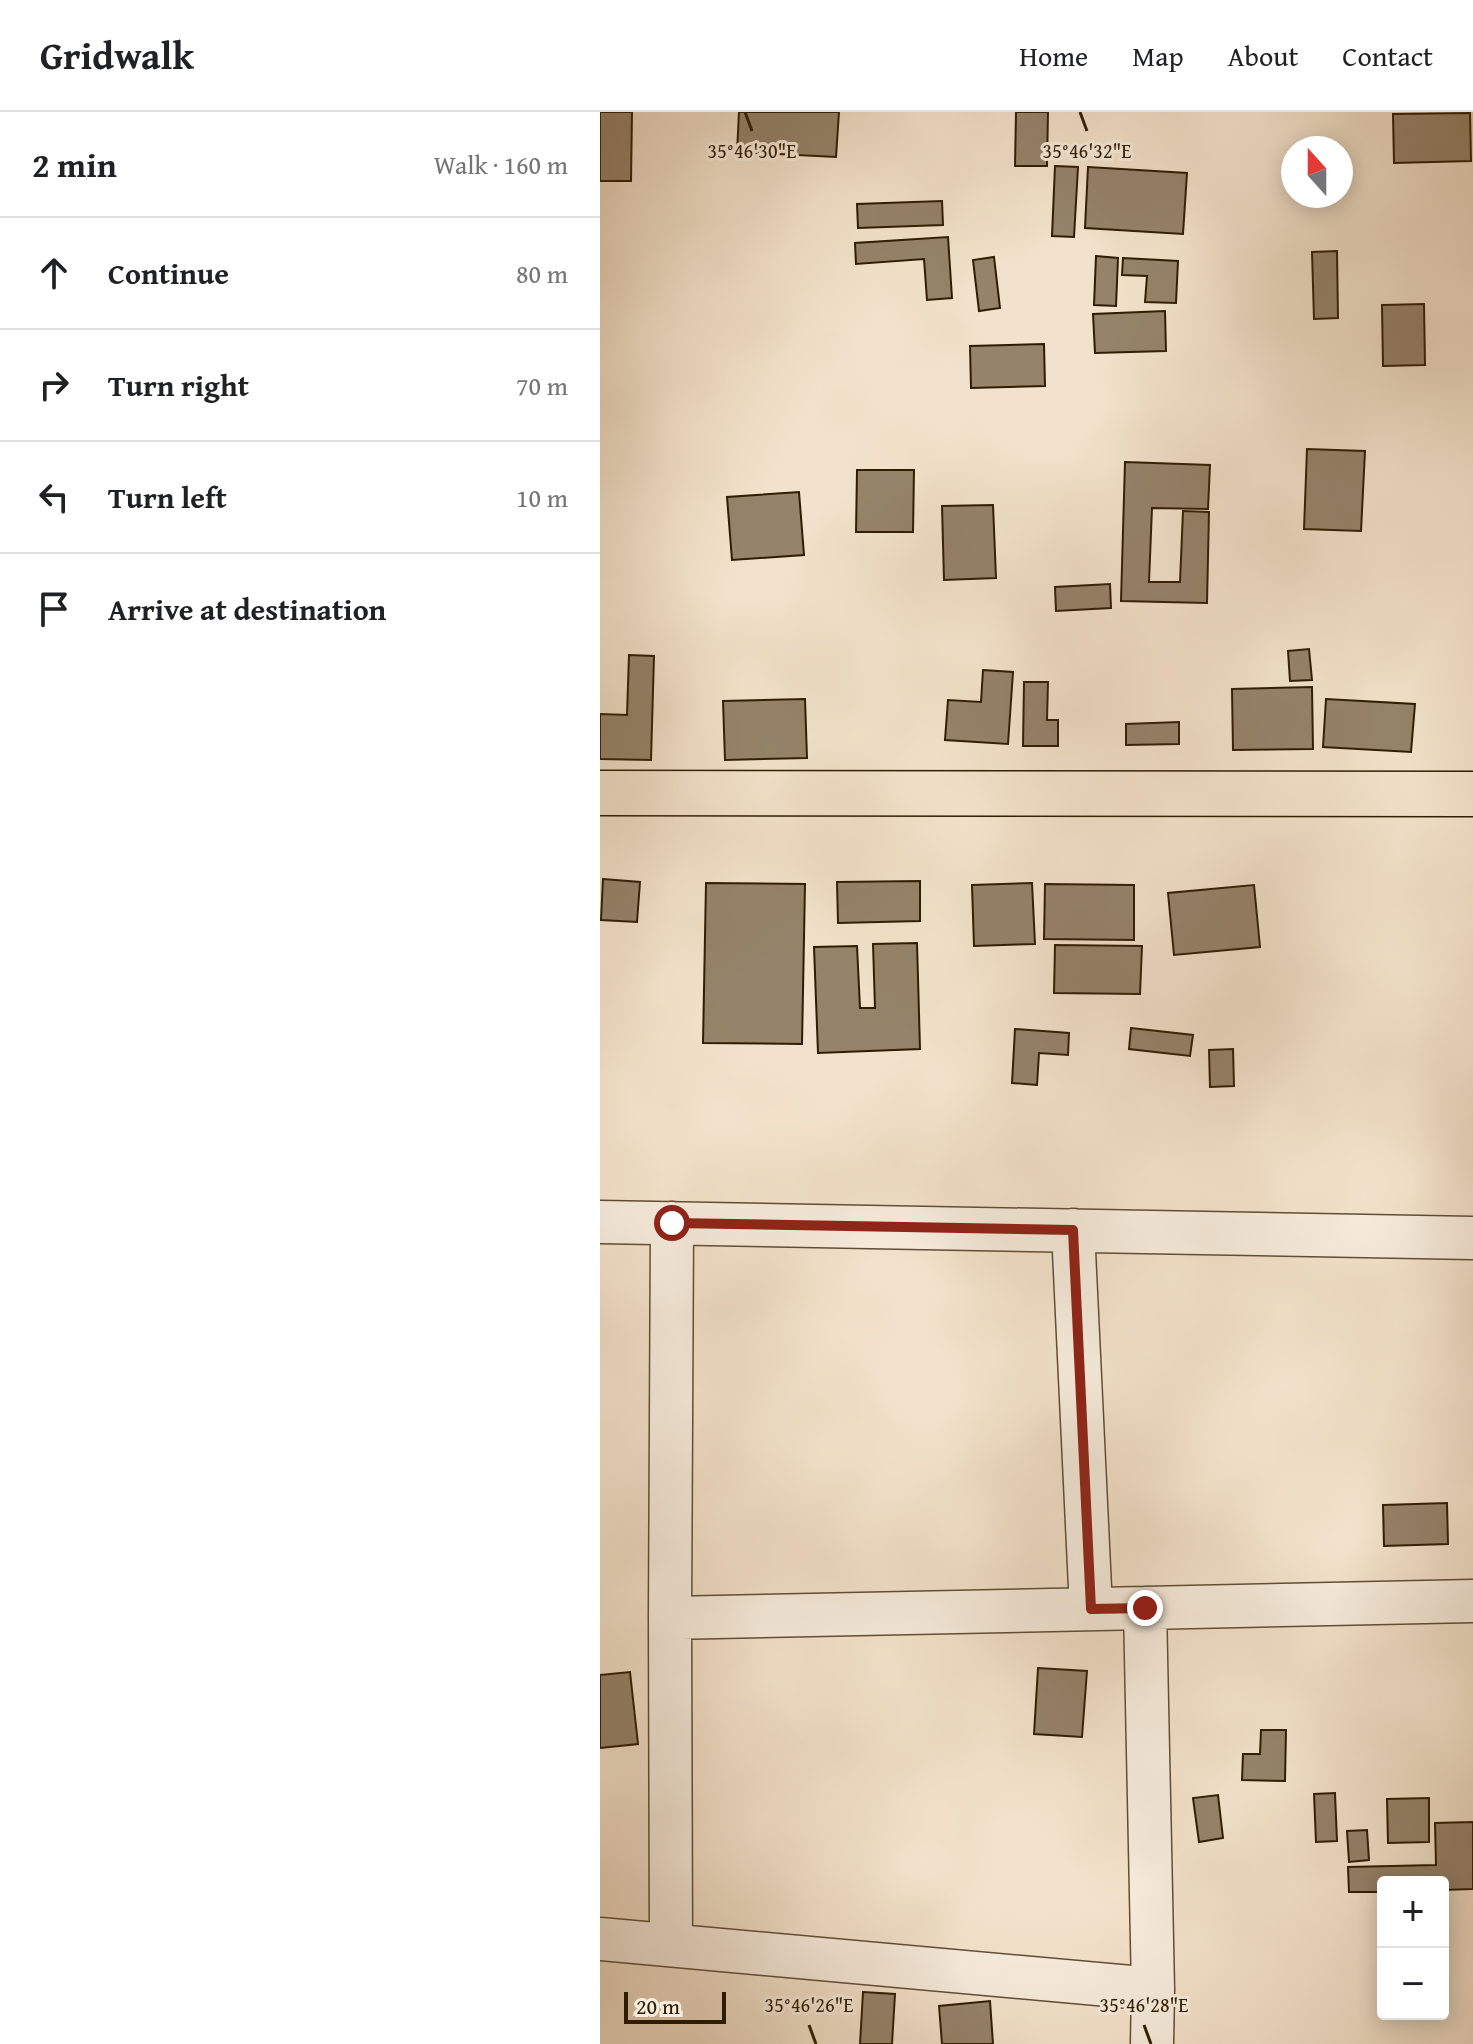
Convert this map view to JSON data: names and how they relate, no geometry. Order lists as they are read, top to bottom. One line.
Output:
{"scale_bar":"20 m","north":"top","page":{"header":"Gridwalk","nav":["Home","Map","About","Contact"],"heading":["2 min","Walk · 160 m"],"list":[["Continue","80 m"],["Turn right","70 m"],["Turn left","10 m"],"Arrive at destination"],"map_buttons":["+","−"],"scale":"20 m"},"coordinates":["35°46'30\"E","35°46'32\"E","35°46'26\"E","35°46'28\"E"]}
